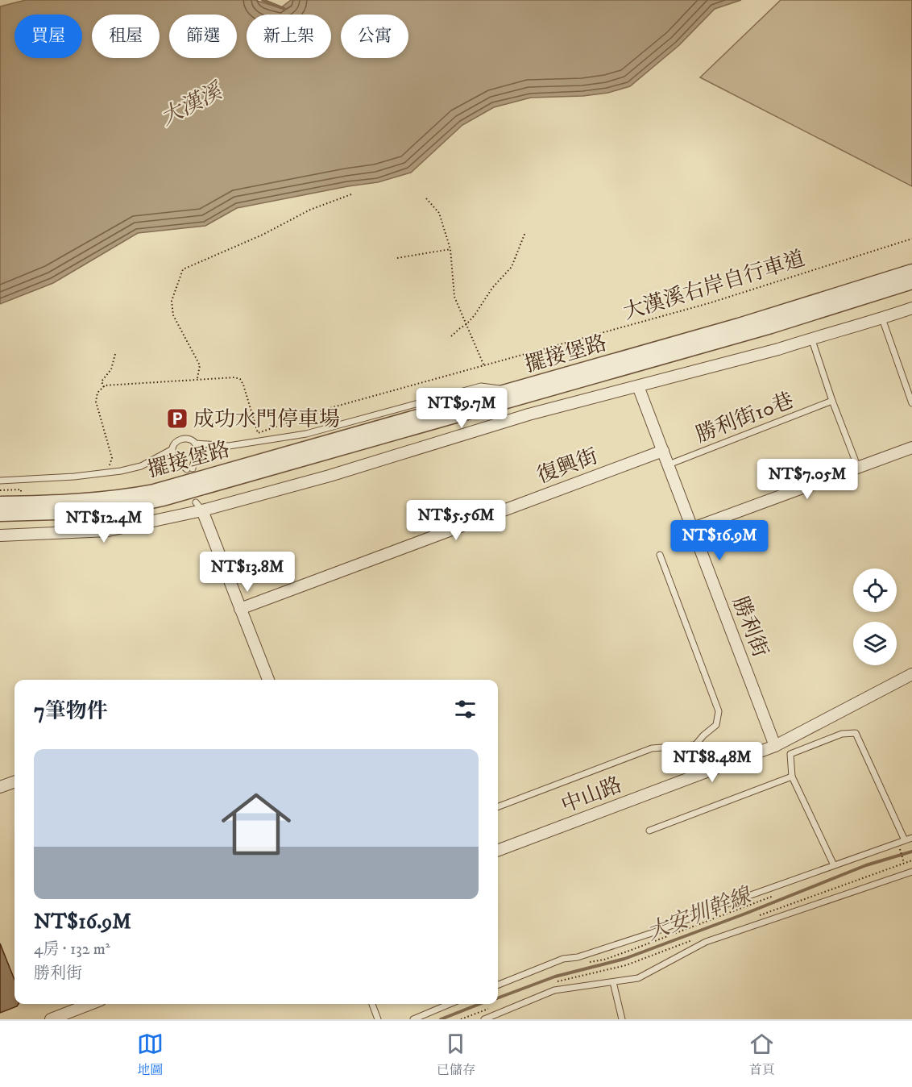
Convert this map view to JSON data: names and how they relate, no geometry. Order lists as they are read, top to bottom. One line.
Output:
{"streets":{"street":["擺接堡路","復興街","勝利街","中山路"],"lane":["勝利街10巷"],"path":["大漢溪右岸自行車道"]},"crossings":[["勝利街10巷","勝利街"],["復興街","勝利街"],["勝利街","中山路"]],"water":["大漢溪","大安圳幹線"],"places":{"parking":["成功水門停車場"]},"page":{"chip":["買屋","租屋","篩選","新上架","公寓"],"price":["NT$9.7M","NT$7.05M","NT$5.56M","NT$12.4M","NT$16.9M","NT$13.8M","NT$8.48M"],"heading":"7筆物件","list":[{"name":"NT$16.9M","note":"4房 · 132 m² · 勝利街"}],"tabs":["地圖","已儲存","首頁"]}}
